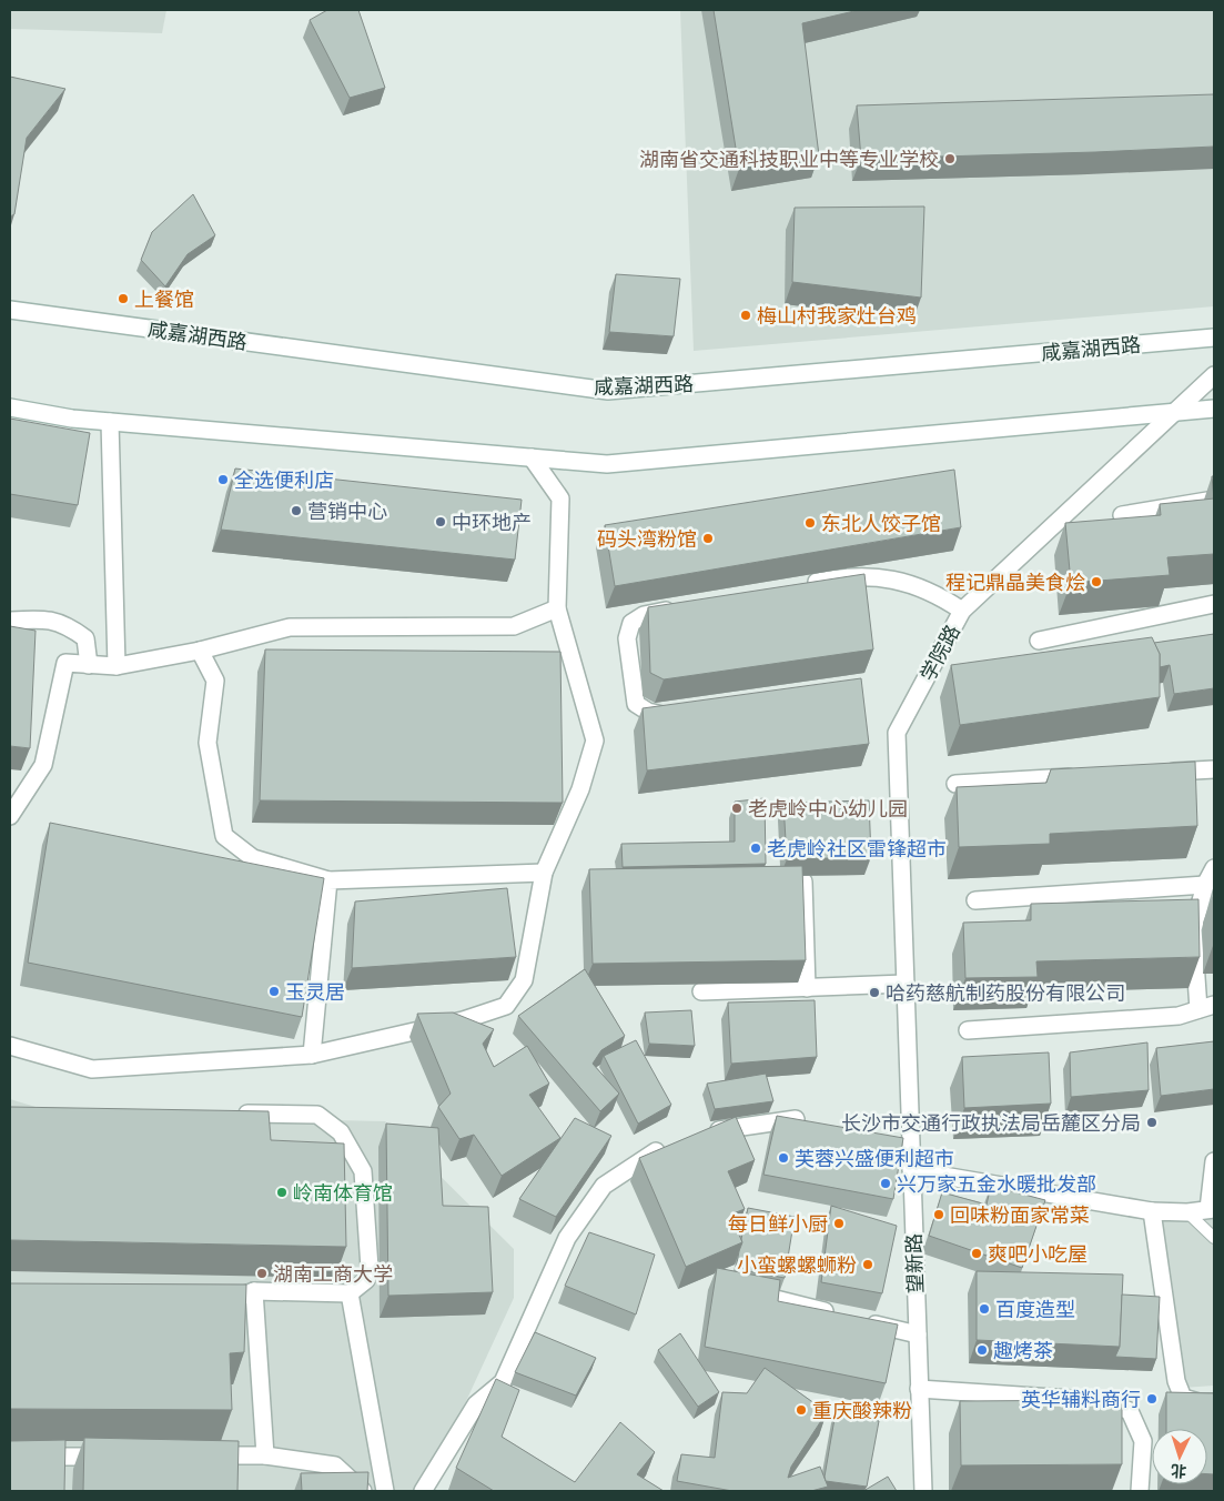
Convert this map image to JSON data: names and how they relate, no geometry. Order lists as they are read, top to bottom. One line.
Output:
{"streets":{"street":["咸嘉湖西路","学院路","望新路"]},"crossings":[["学院路","望新路"]],"places":["湖南省交通科技职业中等专业学校","上餐馆","梅山村我家灶台鸡","全选便利店","营销中心","中环地产","东北人饺子馆","码头湾粉馆","程记鼎晶美食烩","老虎岭中心幼儿园","老虎岭社区雷锋超市","玉灵居","哈药慈航制药股份有限公司","长沙市交通行政执法局岳麓区分局","芙蓉兴盛便利超市","兴万家五金水暖批发部","岭南体育馆","回味粉面家常菜","每日鲜小厨","爽吧小吃屋","小蛮螺螺蛳粉","湖南工商大学","百度造型","趣烤茶","英华辅料商行","重庆酸辣粉"],"north":"bottom"}
